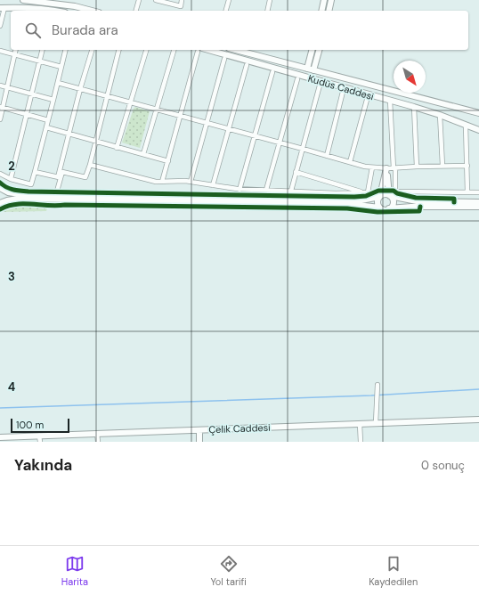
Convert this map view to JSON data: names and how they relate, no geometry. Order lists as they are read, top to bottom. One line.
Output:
{"streets":{"street":["Kudüs Caddesi","Çelik Caddesi"]},"scale_bar":"100 m","north":"bottom right","page":{"search":"Burada ara","scale":"100 m","heading":["Yakında","0 sonuç"],"nav":["Harita","Yol tarifi","Kaydedilen"]},"grid":{"rows":["2","3","4"]}}
